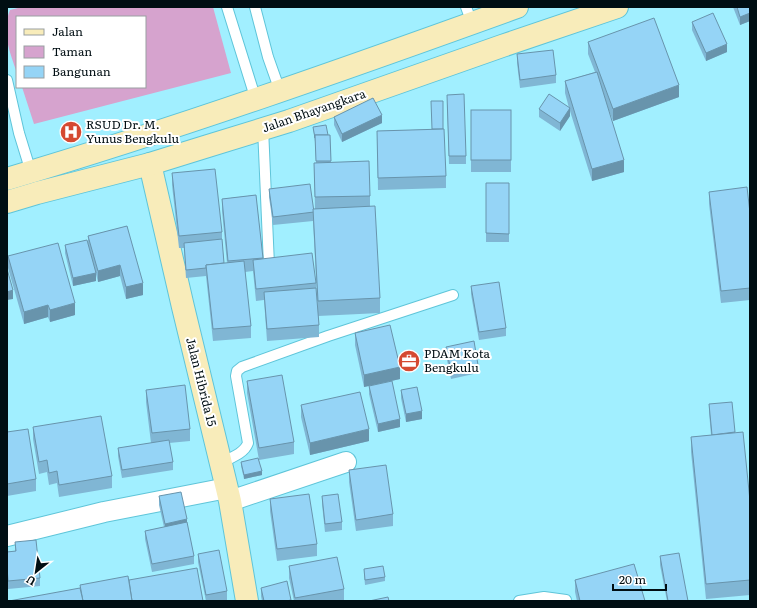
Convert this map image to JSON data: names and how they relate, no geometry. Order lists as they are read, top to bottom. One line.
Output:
{"streets":{"street":["Jalan Bhayangkara","Jalan Hibrida 15"]},"crossings":[["Jalan Bhayangkara","Jalan Hibrida 15"]],"places":{"hospital":["RSUD Dr. M. Yunus Bengkulu"],"office":["PDAM Kota Bengkulu"]},"legend":["Jalan","Taman","Bangunan"],"scale_bar":"20 m","north":"bottom left"}
